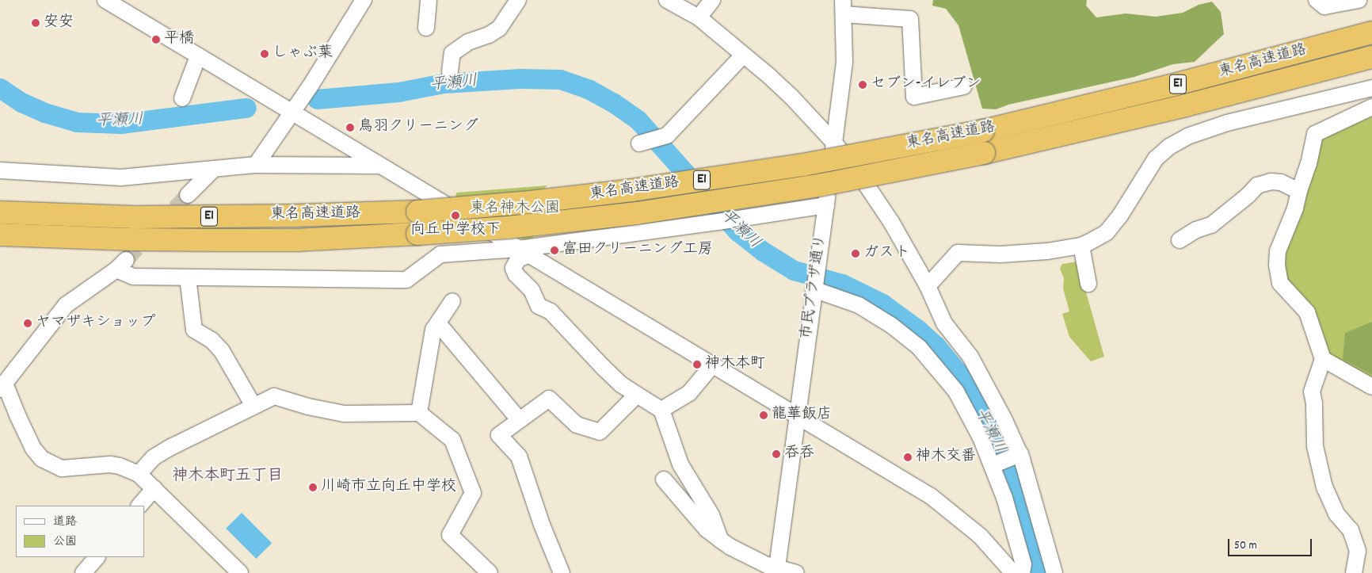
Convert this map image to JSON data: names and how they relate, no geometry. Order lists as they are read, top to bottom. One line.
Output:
{"streets":{"highway":["東名高速道路","E1"],"street":["市民プラザ通り"]},"districts":["神木本町五丁目"],"water":["平瀬川"],"parks":["東名神木公園"],"places":["安安","平橋","しゃぶ葉","セブン-イレブン","鳥羽クリーニング","向丘中学校下","富田クリーニング工房","ガスト","ヤマザキショップ","神木本町","龍華飯店","呑呑","神木交番","川崎市立向丘中学校"],"legend":["道路","公園"],"scale_bar":"50 m"}
